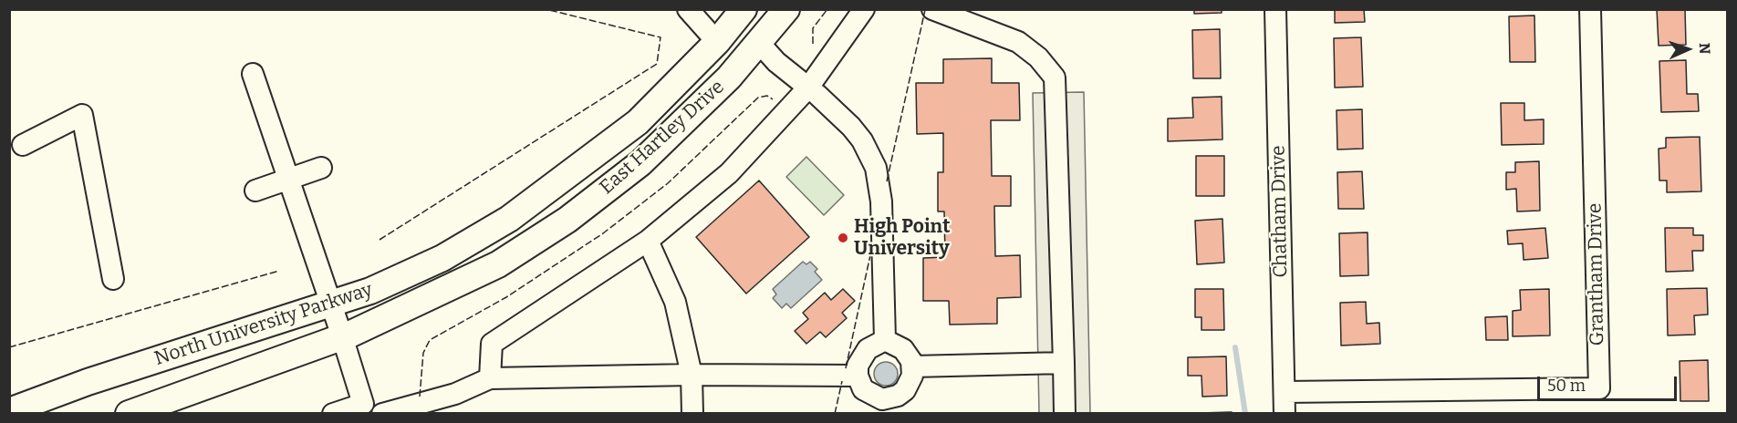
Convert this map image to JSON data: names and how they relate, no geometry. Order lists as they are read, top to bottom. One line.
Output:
{"streets":{"main road":["East Hartley Drive","North University Parkway"],"street":["Chatham Drive","Grantham Drive"]},"crossings":[["East Hartley Drive","North University Parkway"],["Chatham Drive","Grantham Drive"]],"places":["High Point University"],"scale_bar":"50 m","north":"right"}
